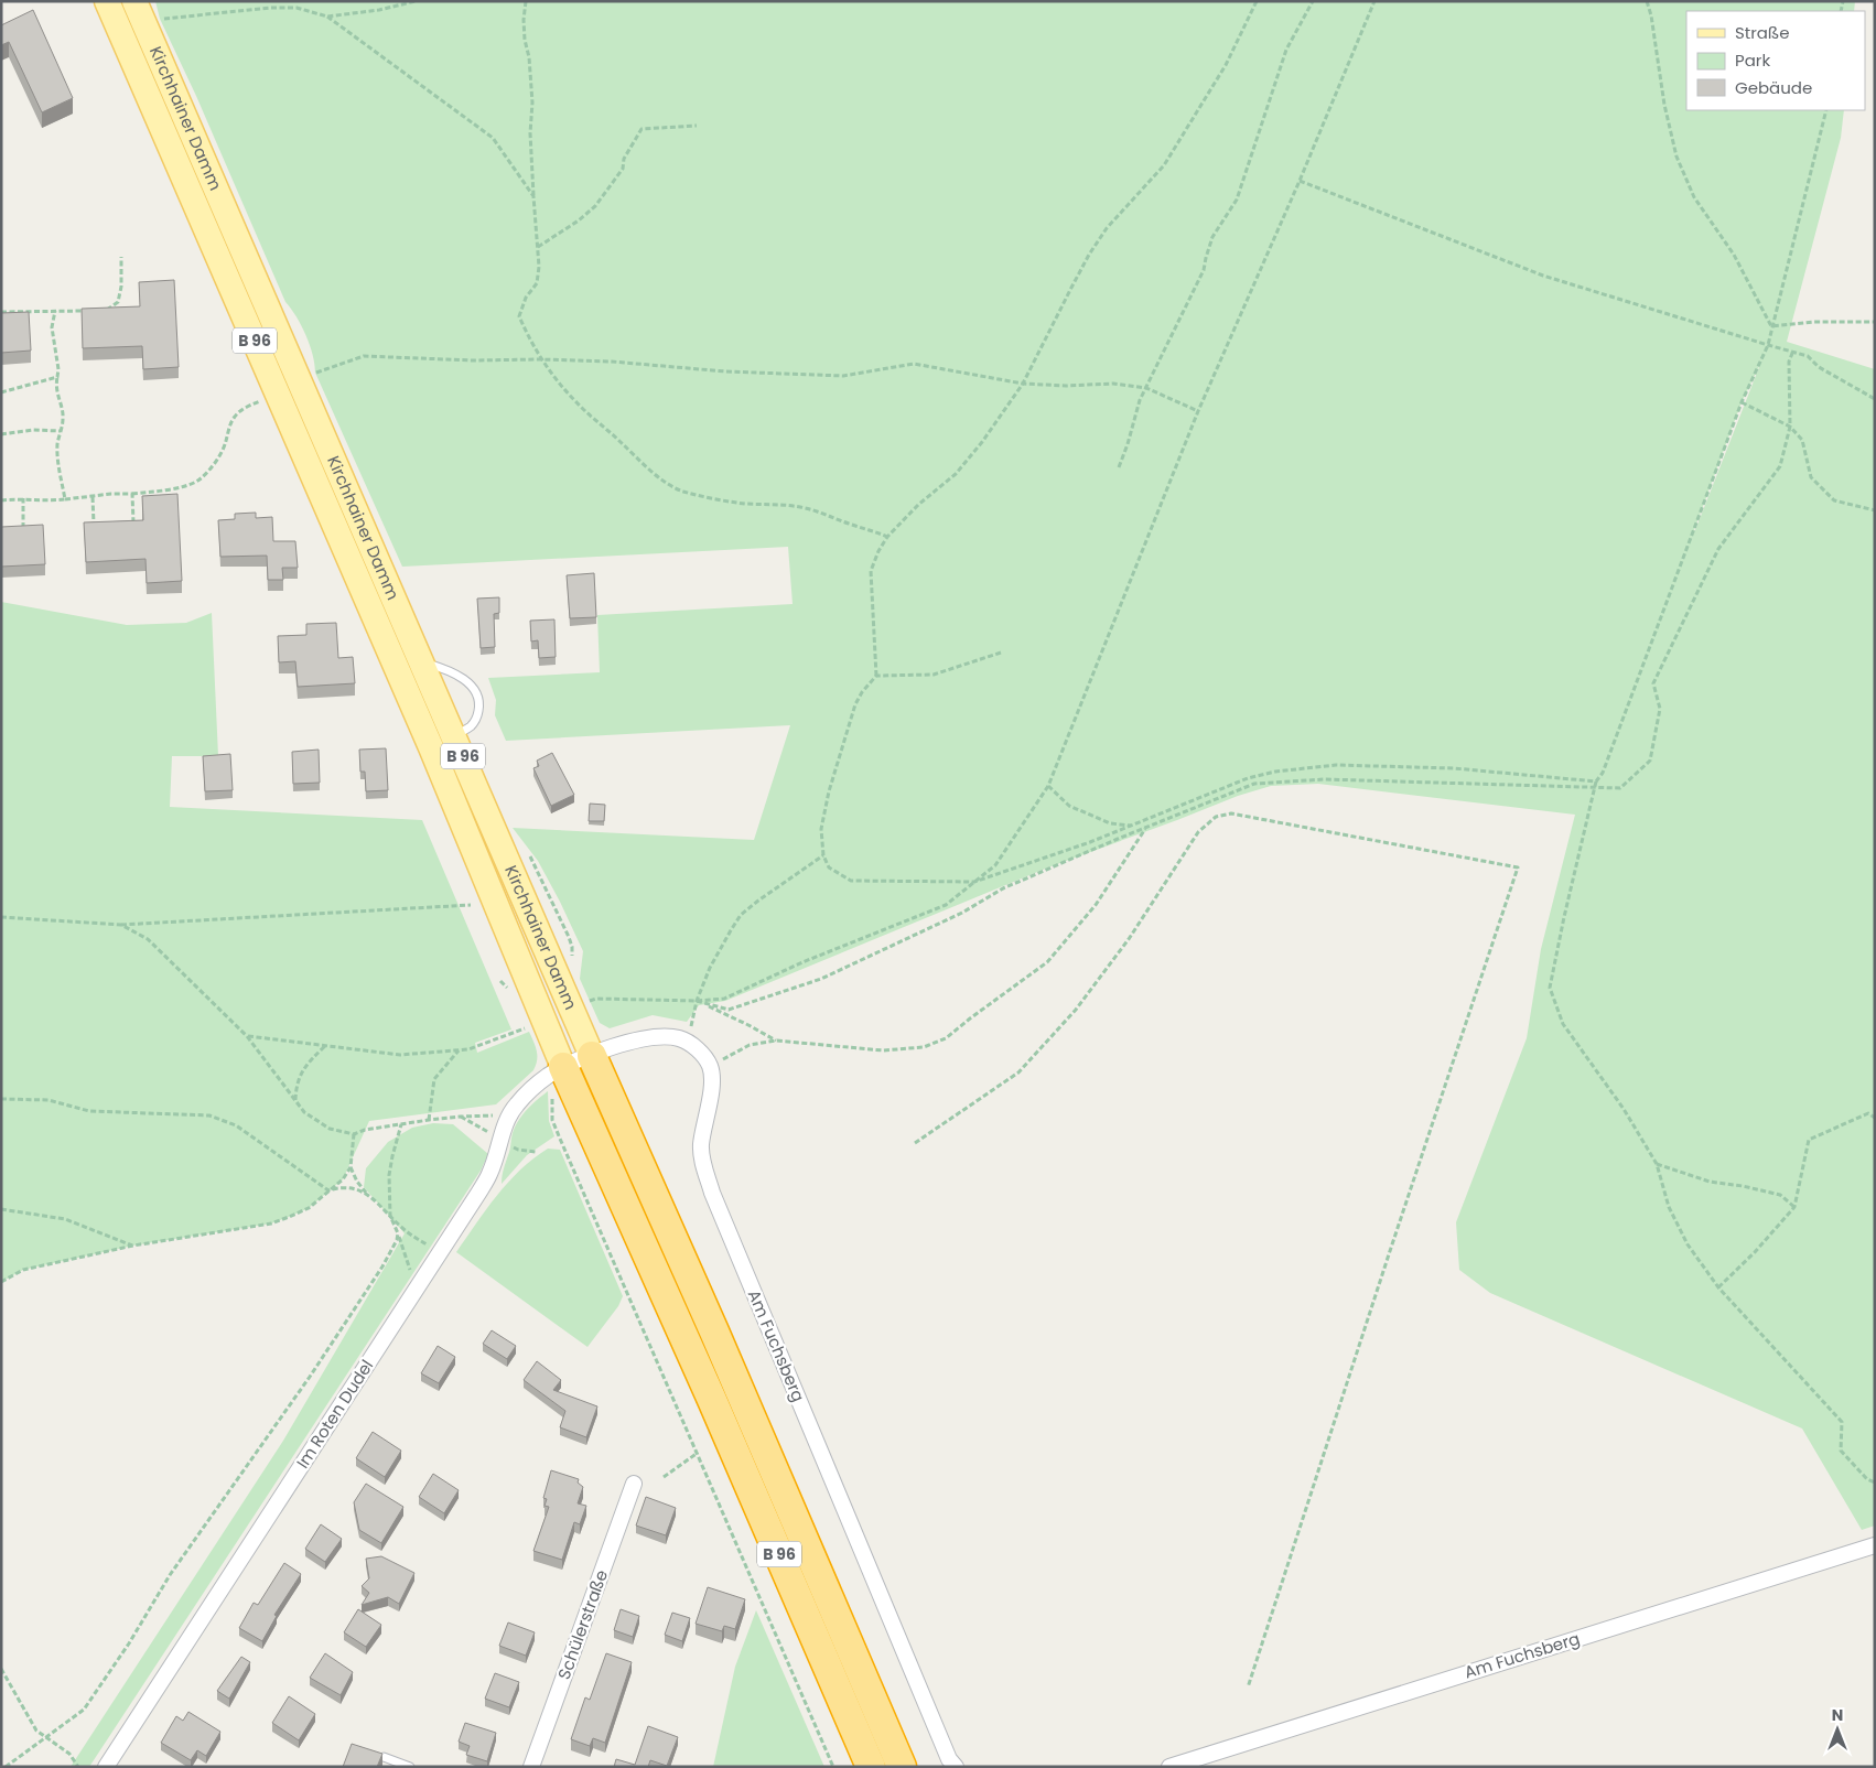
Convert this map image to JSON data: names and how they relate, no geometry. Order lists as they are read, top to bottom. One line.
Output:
{"streets":{"highway":["B 96"],"main road":["Kirchhainer Damm"],"street":["Am Fuchsberg","Im Roten Dudel","Schülerstraße"]},"crossings":[["Kirchhainer Damm","B 96"],["B 96","Im Roten Dudel"]],"legend":["Straße","Park","Gebäude"],"north":"top"}
